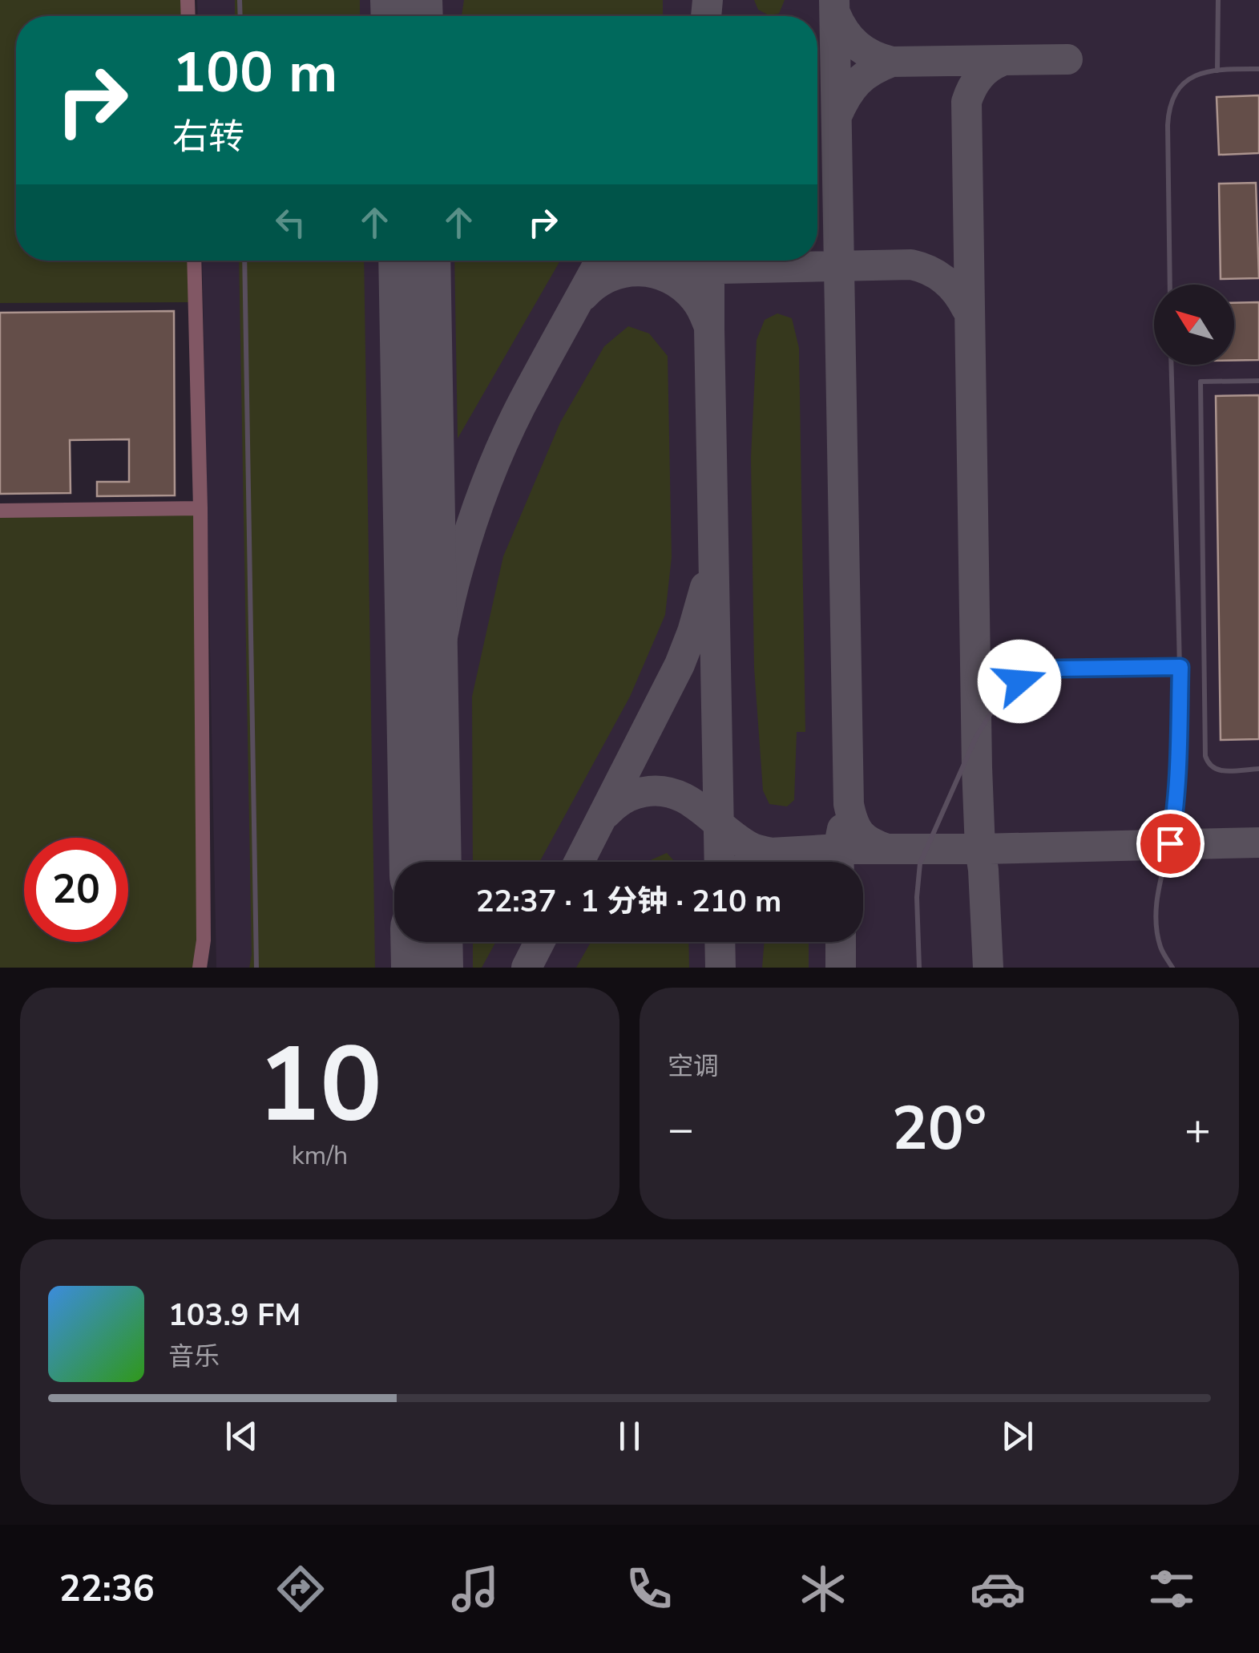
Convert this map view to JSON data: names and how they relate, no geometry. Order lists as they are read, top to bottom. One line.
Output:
{"north":"top left","page":{"turn":["100 m","右转"],"limit":"20","trip":"22:37 · 1 分钟 · 210 m","tile":[["10","km/h"],"空调"],"heat":["−","20°","+"],"song":["103.9 FM","音乐"],"tabs":"22:36"}}
